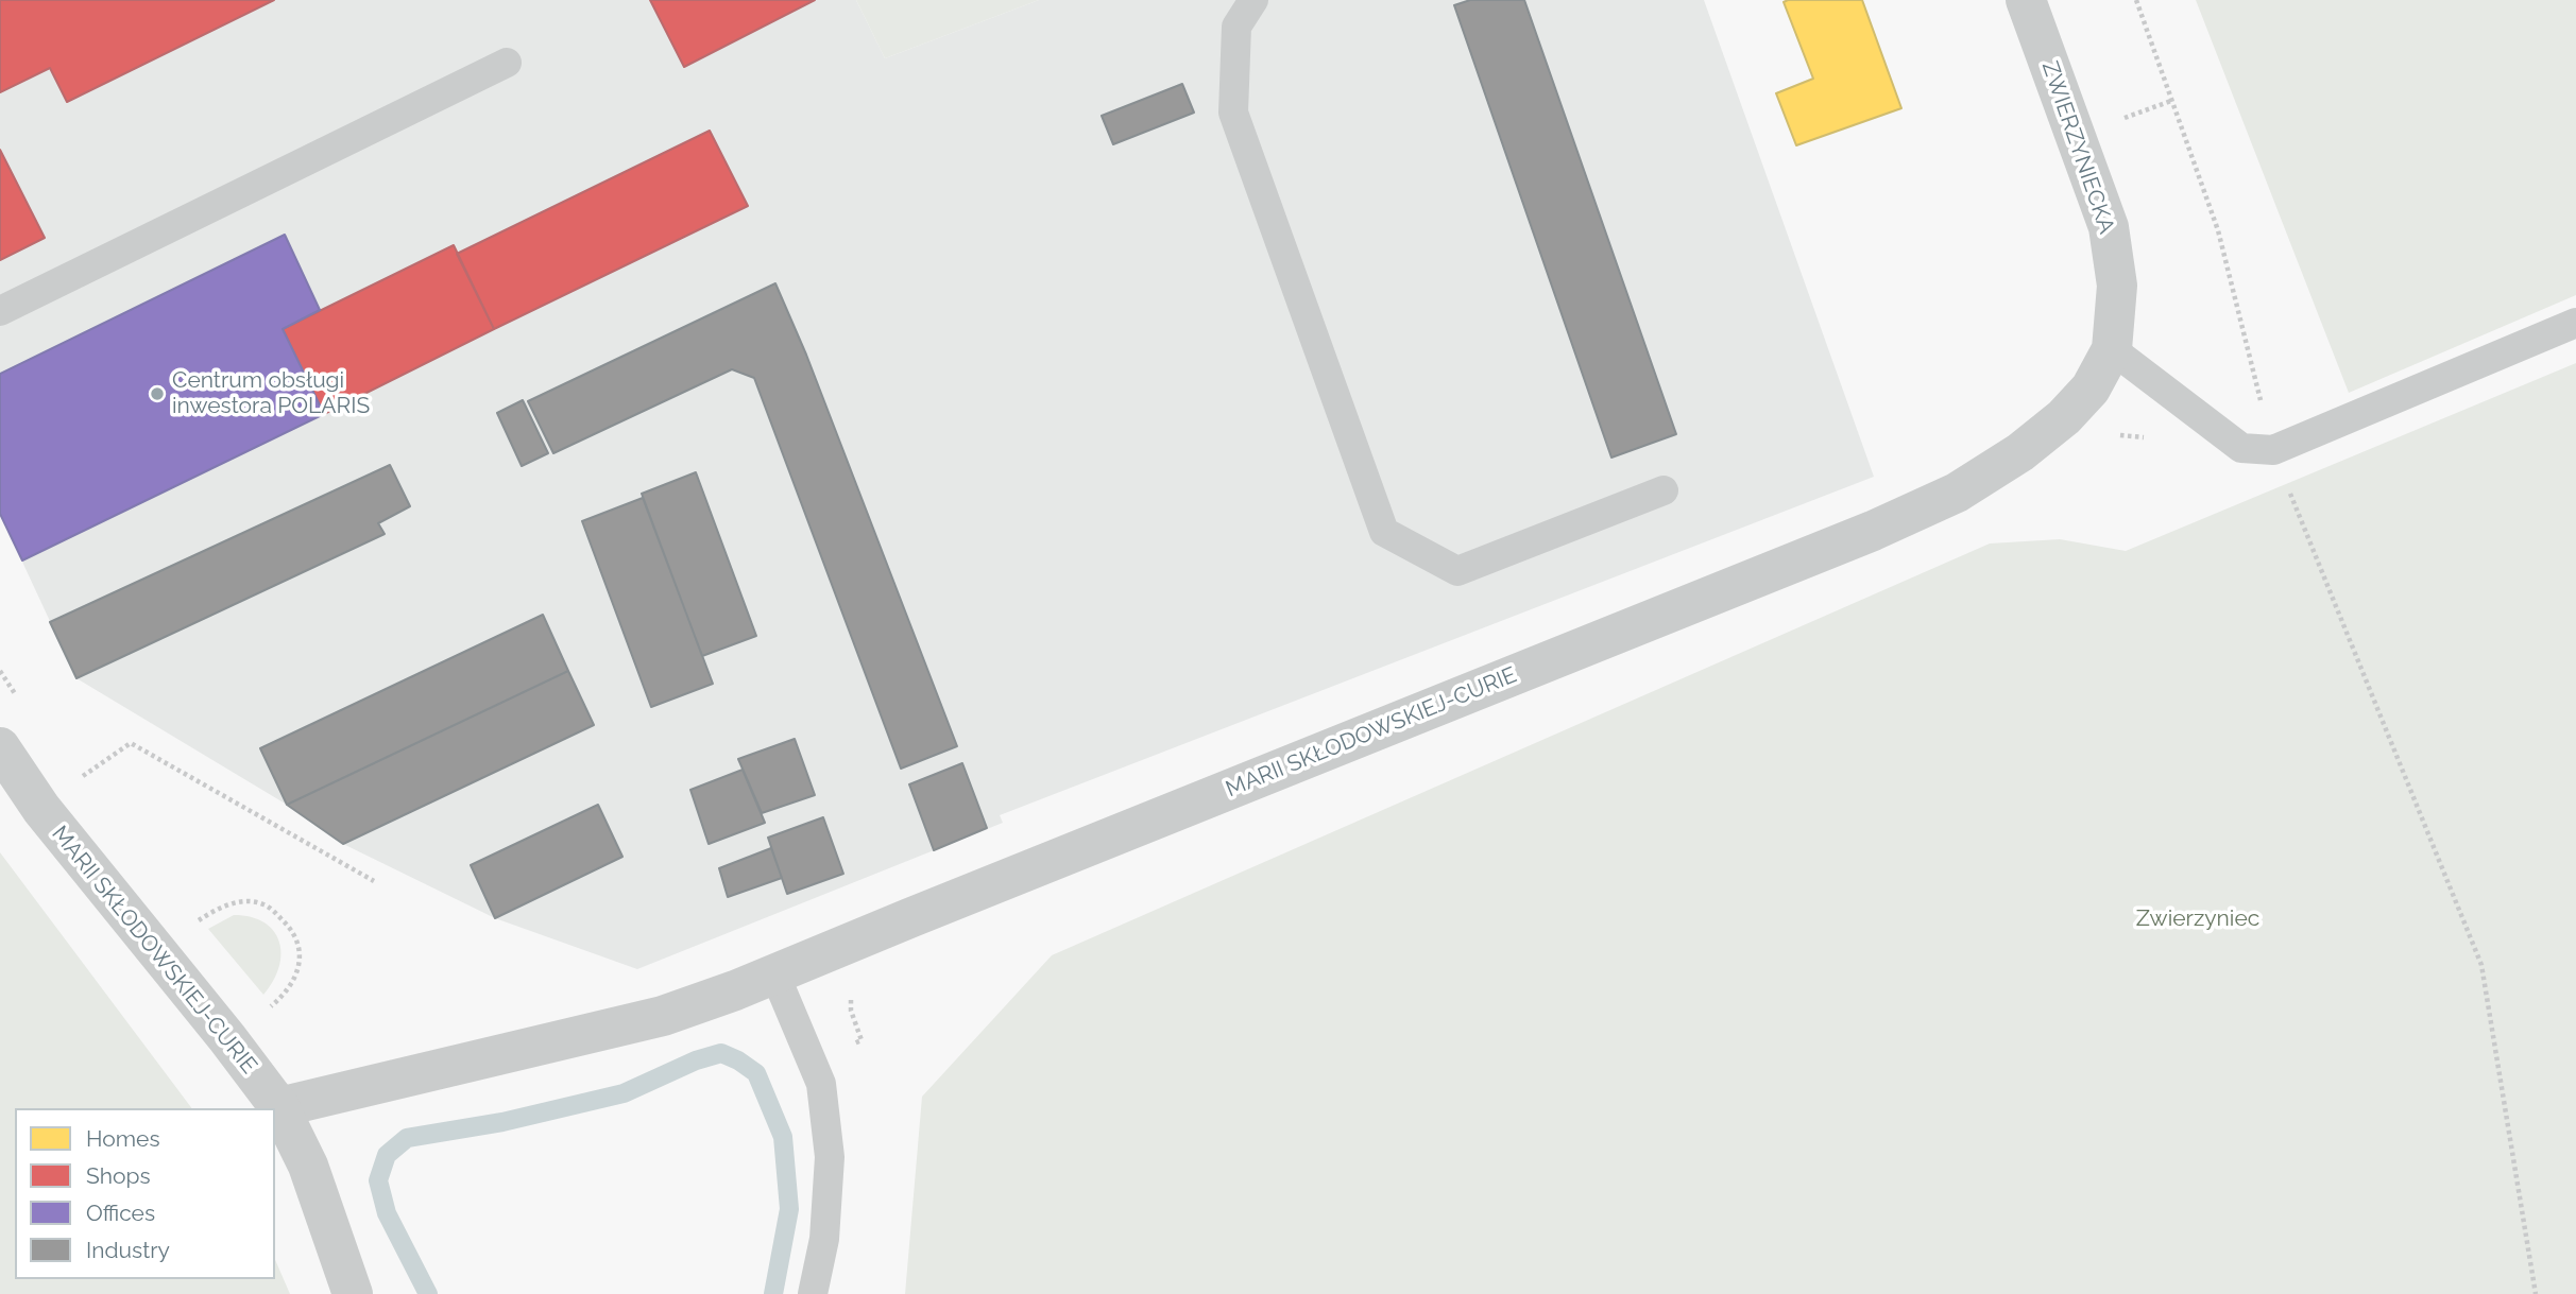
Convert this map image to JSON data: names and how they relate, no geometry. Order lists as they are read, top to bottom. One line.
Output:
{"streets":{"street":["ZWIERZYNIECKA","MARII SKŁODOWSKIEJ-CURIE"]},"crossings":[["ZWIERZYNIECKA","MARII SKŁODOWSKIEJ-CURIE"]],"parks":["Zwierzyniec"],"places":["Centrum obsługi inwestora POLARIS"],"legend":["Homes","Shops","Offices","Industry"]}
